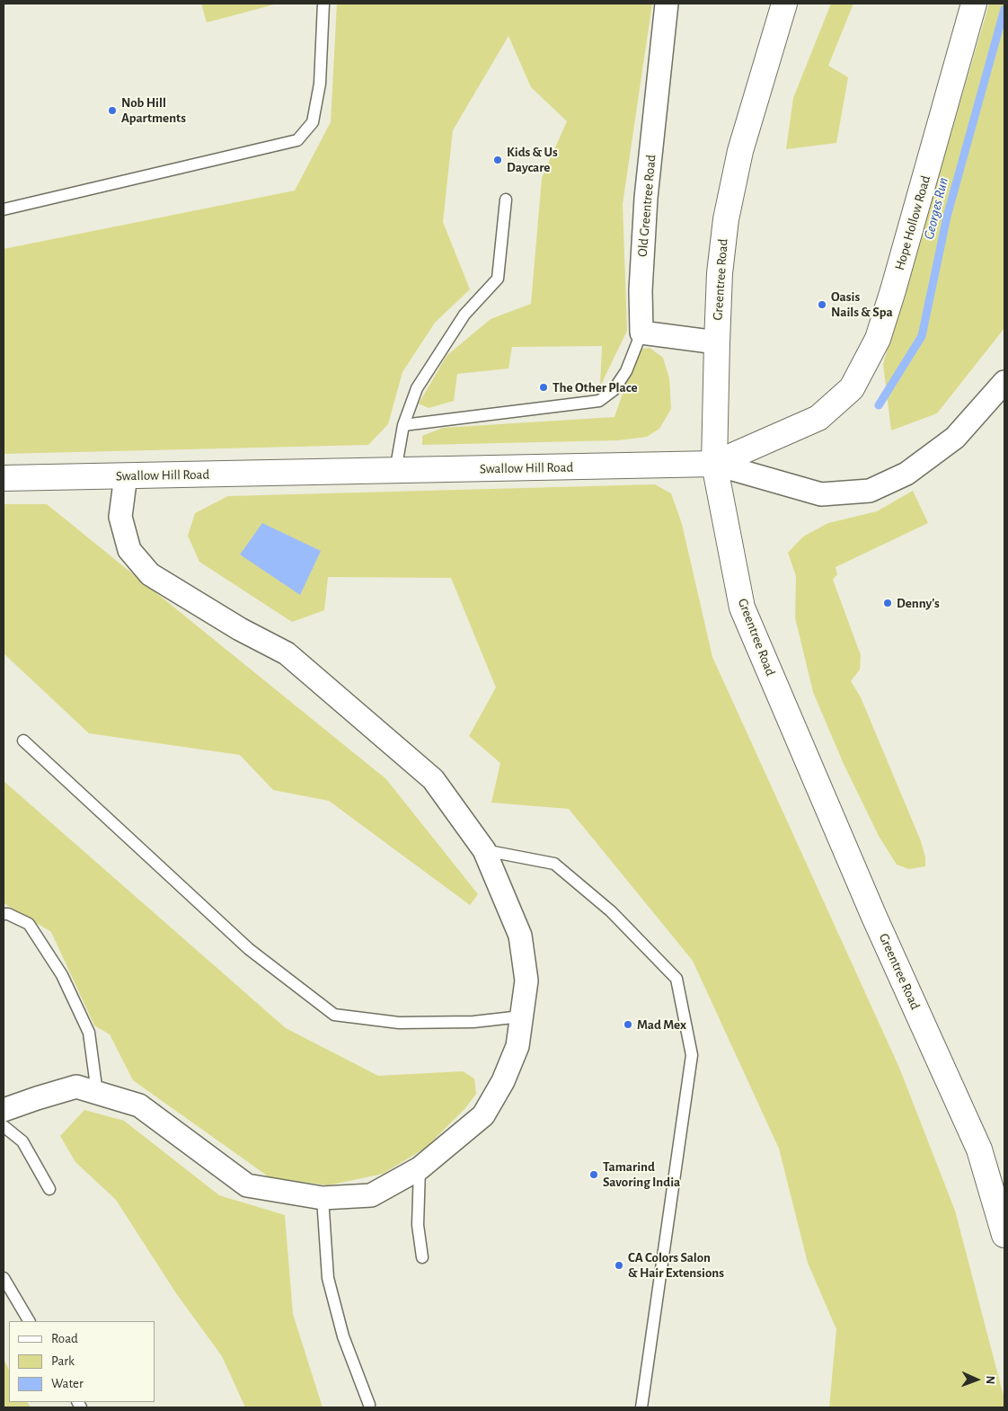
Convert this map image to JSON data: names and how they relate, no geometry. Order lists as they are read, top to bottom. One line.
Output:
{"streets":{"main road":["Hope Hollow Road","Greentree Road","Swallow Hill Road"],"street":["Old Greentree Road"]},"crossings":[["Hope Hollow Road","Greentree Road"],["Hope Hollow Road","Swallow Hill Road"],["Greentree Road","Swallow Hill Road"]],"water":["Georges Run"],"places":["Nob Hill Apartments","Kids & Us Daycare","Oasis Nails & Spa","The Other Place","Denny's","Mad Mex","Tamarind Savoring India","CA Colors Salon & Hair Extensions"],"legend":["Road","Park","Water"],"north":"right"}
